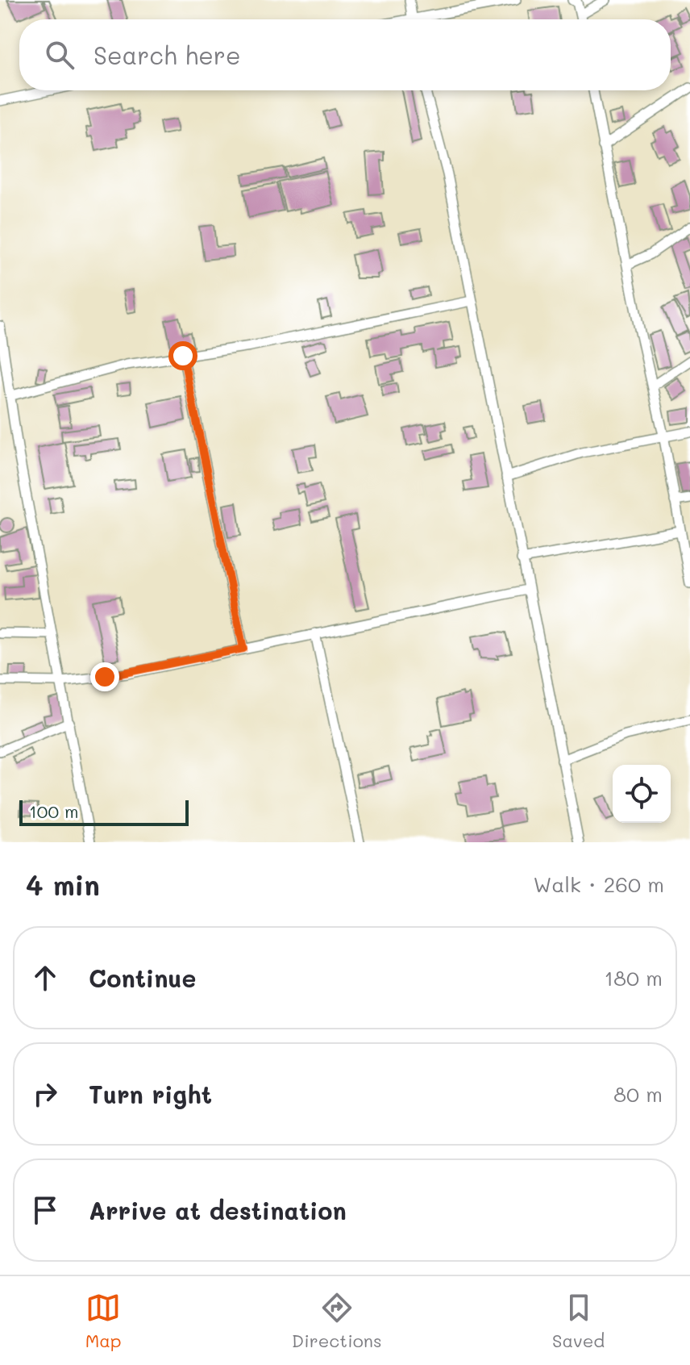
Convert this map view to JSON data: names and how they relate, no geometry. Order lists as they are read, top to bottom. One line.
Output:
{"scale_bar":"100 m","page":{"search":"Search here","scale":"100 m","heading":["4 min","Walk · 260 m"],"list":[["Continue","180 m"],["Turn right","80 m"],"Arrive at destination"],"nav":["Map","Directions","Saved"]}}
